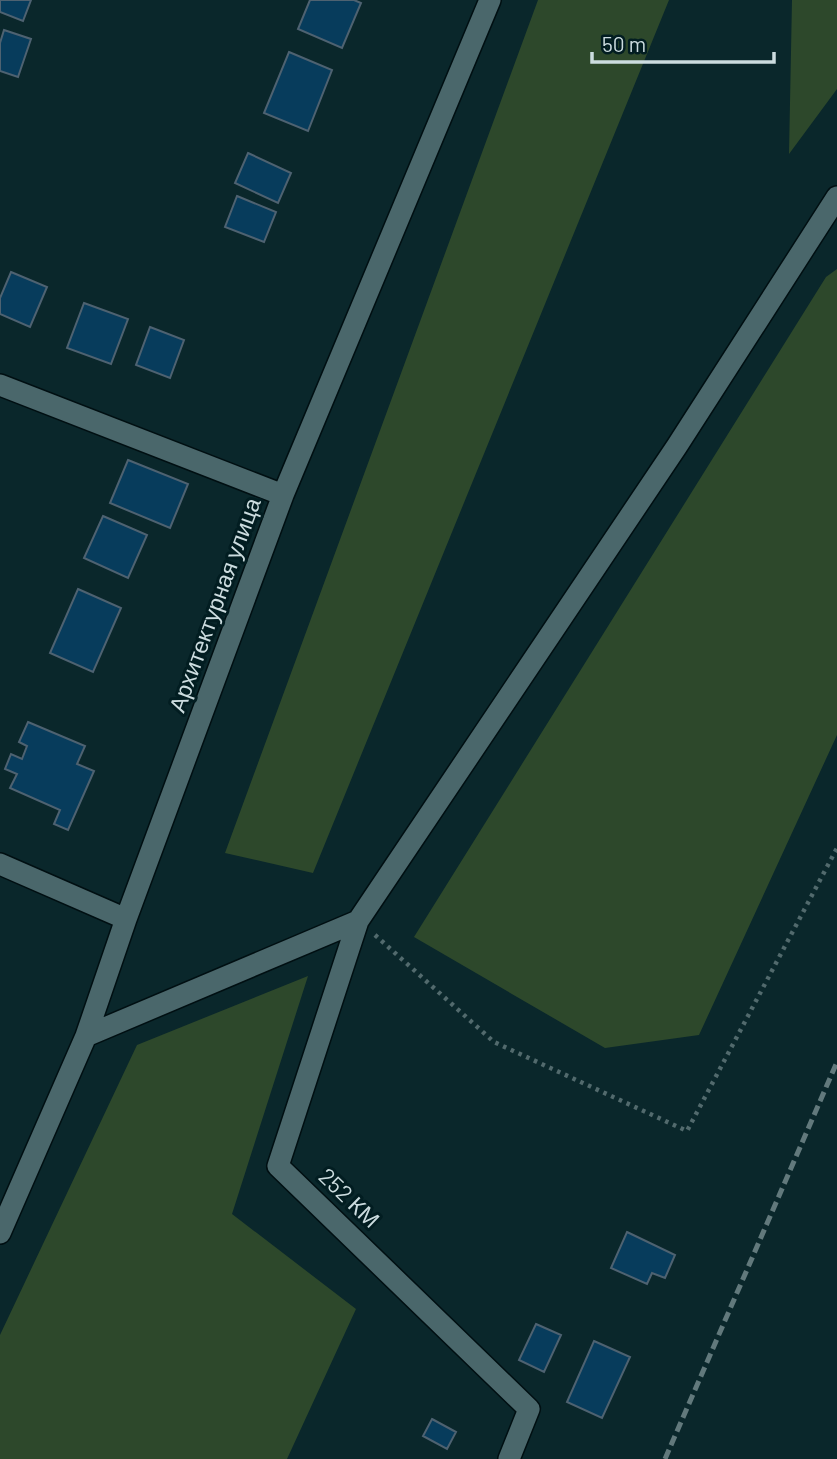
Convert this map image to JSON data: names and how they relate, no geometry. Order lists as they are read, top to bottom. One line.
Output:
{"streets":{"street":["Архитектурная улица","252 КМ"]},"scale_bar":"50 m"}
